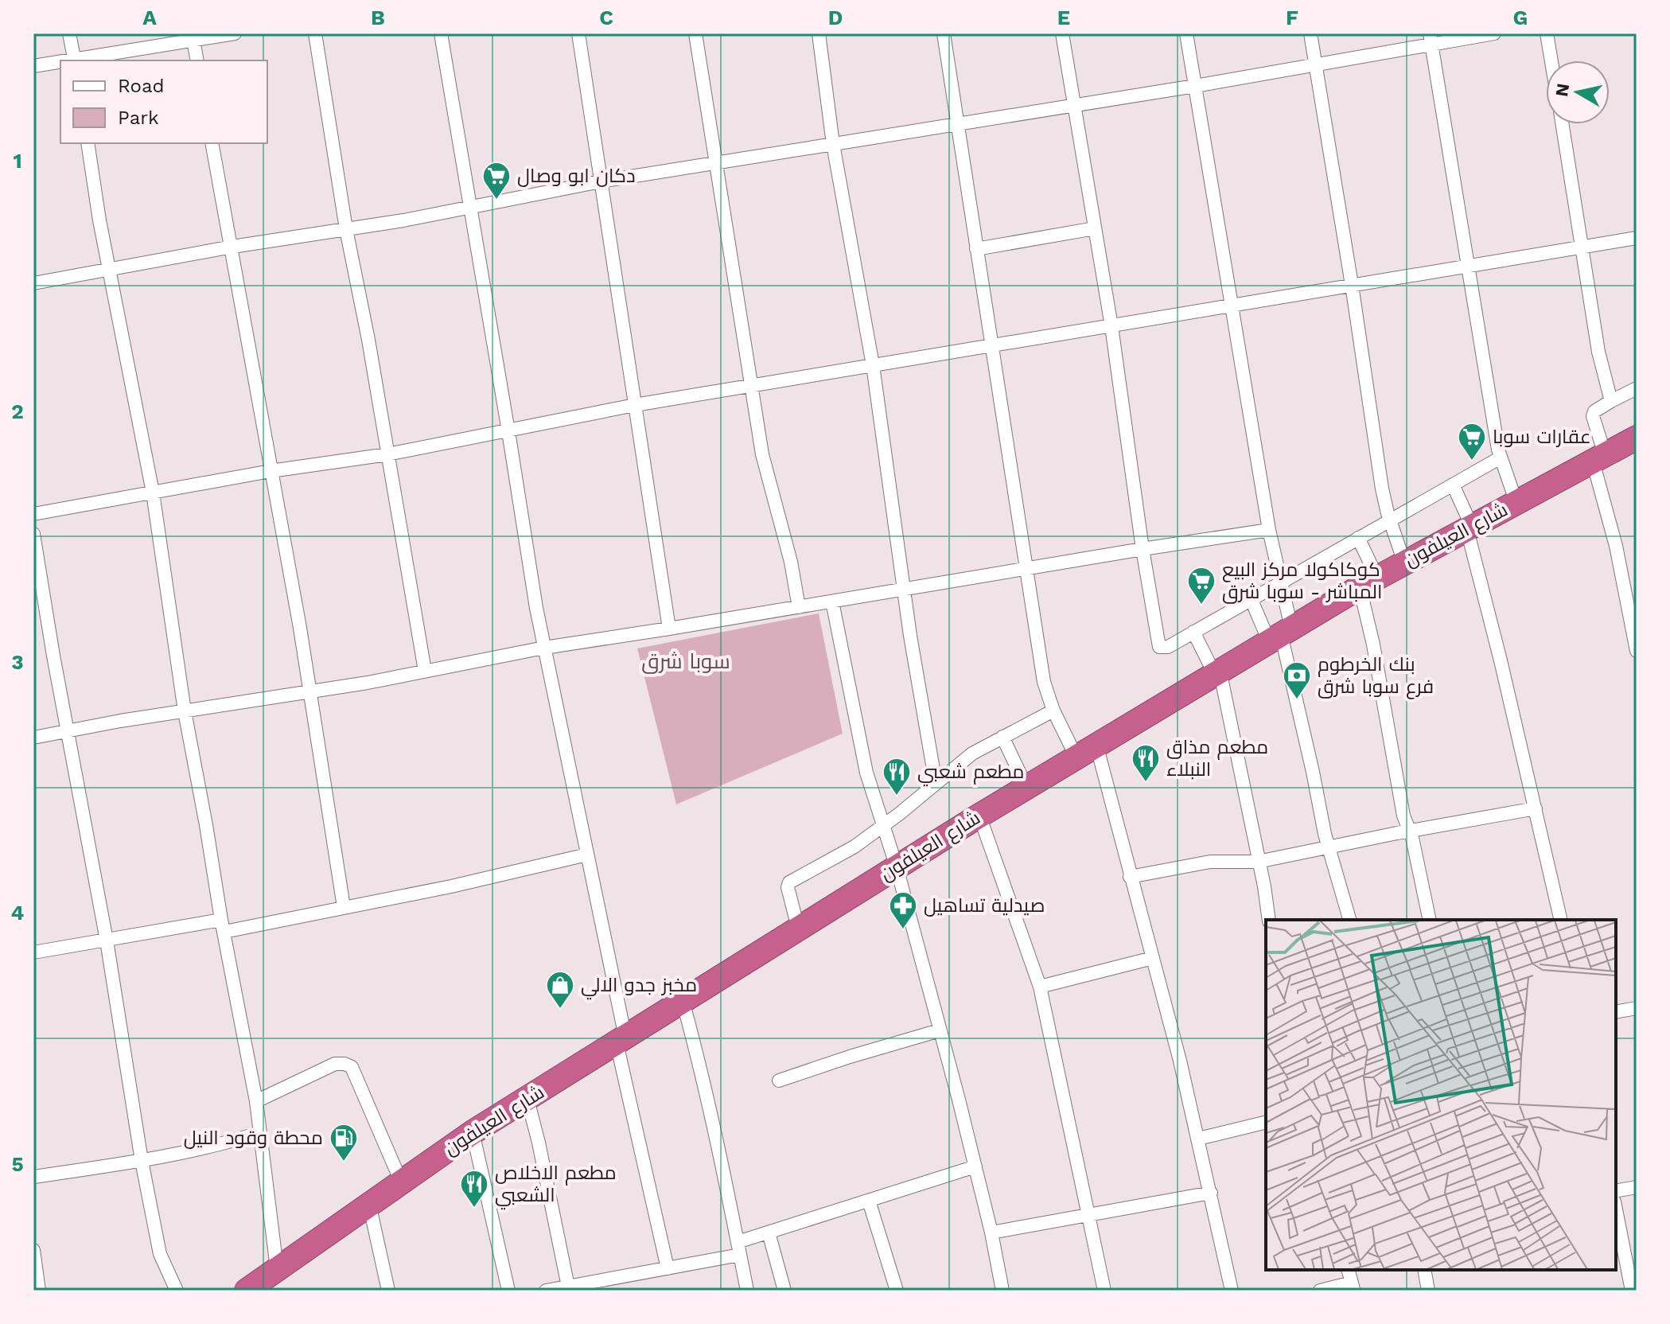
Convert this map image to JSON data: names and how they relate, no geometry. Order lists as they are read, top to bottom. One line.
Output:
{"streets":{"highway":["شارع العيلفون"]},"districts":["سوبا شرق"],"places":{"supermarket":["دكان ابو وصال","عقارات سوبا","كوكاكولا مركز البيع المباشر - سوبا شرق"],"bank":["بنك الخرطوم فرع سوبا شرق"],"restaurant":["مطعم مذاق النبلاء","مطعم شعبي","مطعم الاخلاص الشعبي"],"pharmacy":["صيدلية تساهيل"],"shop":["مخبز جدو الالي"],"fuel station":["محطة وقود النيل"]},"legend":["Road","Park"],"north":"left","grid":{"columns":["A","B","C","D","E","F","G"],"rows":["1","2","3","4","5"]}}
